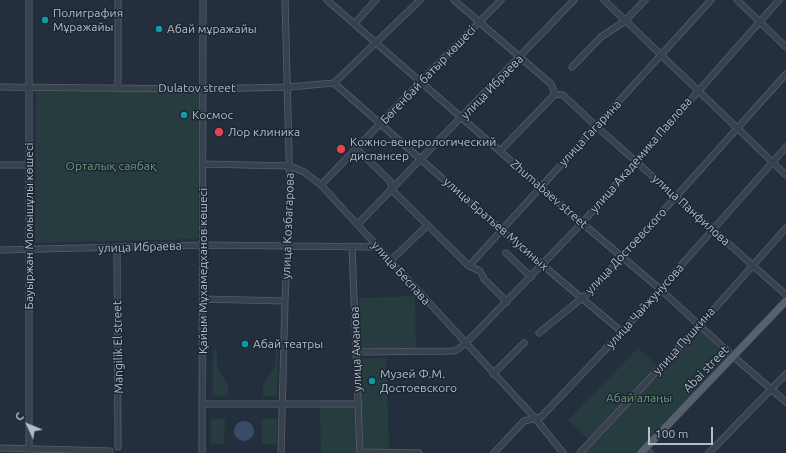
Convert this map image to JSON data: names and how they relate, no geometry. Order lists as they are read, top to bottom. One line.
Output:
{"streets":{"main road":["Abai street"],"street":["Бөгенбай батыр көшесі","улица Ибраева","Dulatov street","улица Гагарина","улица Академика Павлова","Zhumabaev street","улица Панфилова","улица Братьев Мусиных","Бауыржан Момышұлы көшесі","улица Козбагарова","улица Достоевского","Қайым Мұхамедханов көшесі","улица Беспава","улица Чайжунусова","улица Пушкина","Mangilik El street","улица Аманова"]},"crossings":[["Бөгенбай батыр көшесі","Zhumabaev street"],["Бөгенбай батыр көшесі","улица Панфилова"],["Бөгенбай батыр көшесі","улица Братьев Мусиных"],["Бөгенбай батыр көшесі","улица Беспава"],["улица Ибраева","Zhumabaev street"],["улица Ибраева","улица Панфилова"],["улица Ибраева","улица Братьев Мусиных"],["улица Ибраева","Бауыржан Момышұлы көшесі"],["улица Ибраева","улица Козбагарова"],["улица Ибраева","Қайым Мұхамедханов көшесі"],["улица Ибраева","улица Беспава"],["улица Ибраева","Mangilik El street"],["улица Ибраева","улица Аманова"],["Dulatov street","улица Братьев Мусиных"],["Dulatov street","Бауыржан Момышұлы көшесі"],["Dulatov street","улица Козбагарова"],["Dulatov street","Қайым Мұхамедханов көшесі"],["улица Гагарина","Zhumabaev street"],["улица Гагарина","улица Панфилова"],["улица Гагарина","улица Братьев Мусиных"],["улица Академика Павлова","Zhumabaev street"],["улица Академика Павлова","улица Панфилова"],["улица Академика Павлова","улица Братьев Мусиных"],["улица Академика Павлова","улица Беспава"],["улица Академика Павлова","улица Аманова"],["Zhumabaev street","улица Достоевского"],["Zhumabaev street","улица Чайжунусова"],["Zhumabaev street","улица Пушкина"],["Zhumabaev street","Abai street"],["улица Панфилова","улица Достоевского"],["улица Панфилова","улица Чайжунусова"],["улица Панфилова","улица Пушкина"],["улица Братьев Мусиных","улица Достоевского"],["улица Братьев Мусиных","улица Чайжунусова"],["улица Козбагарова","улица Беспава"],["Қайым Мұхамедханов көшесі","улица Беспава"],["улица Беспава","улица Чайжунусова"]],"parks":["Орталық саябақ","Абай алаңы"],"places":["Полиграфия Мұражайы","Абай мұражайы","Космос","Лор клиника","Кожно-венерологический диспансер","Абай театры","Музей Ф.М. Достоевского"],"scale_bar":"100 m","north":"top left"}
